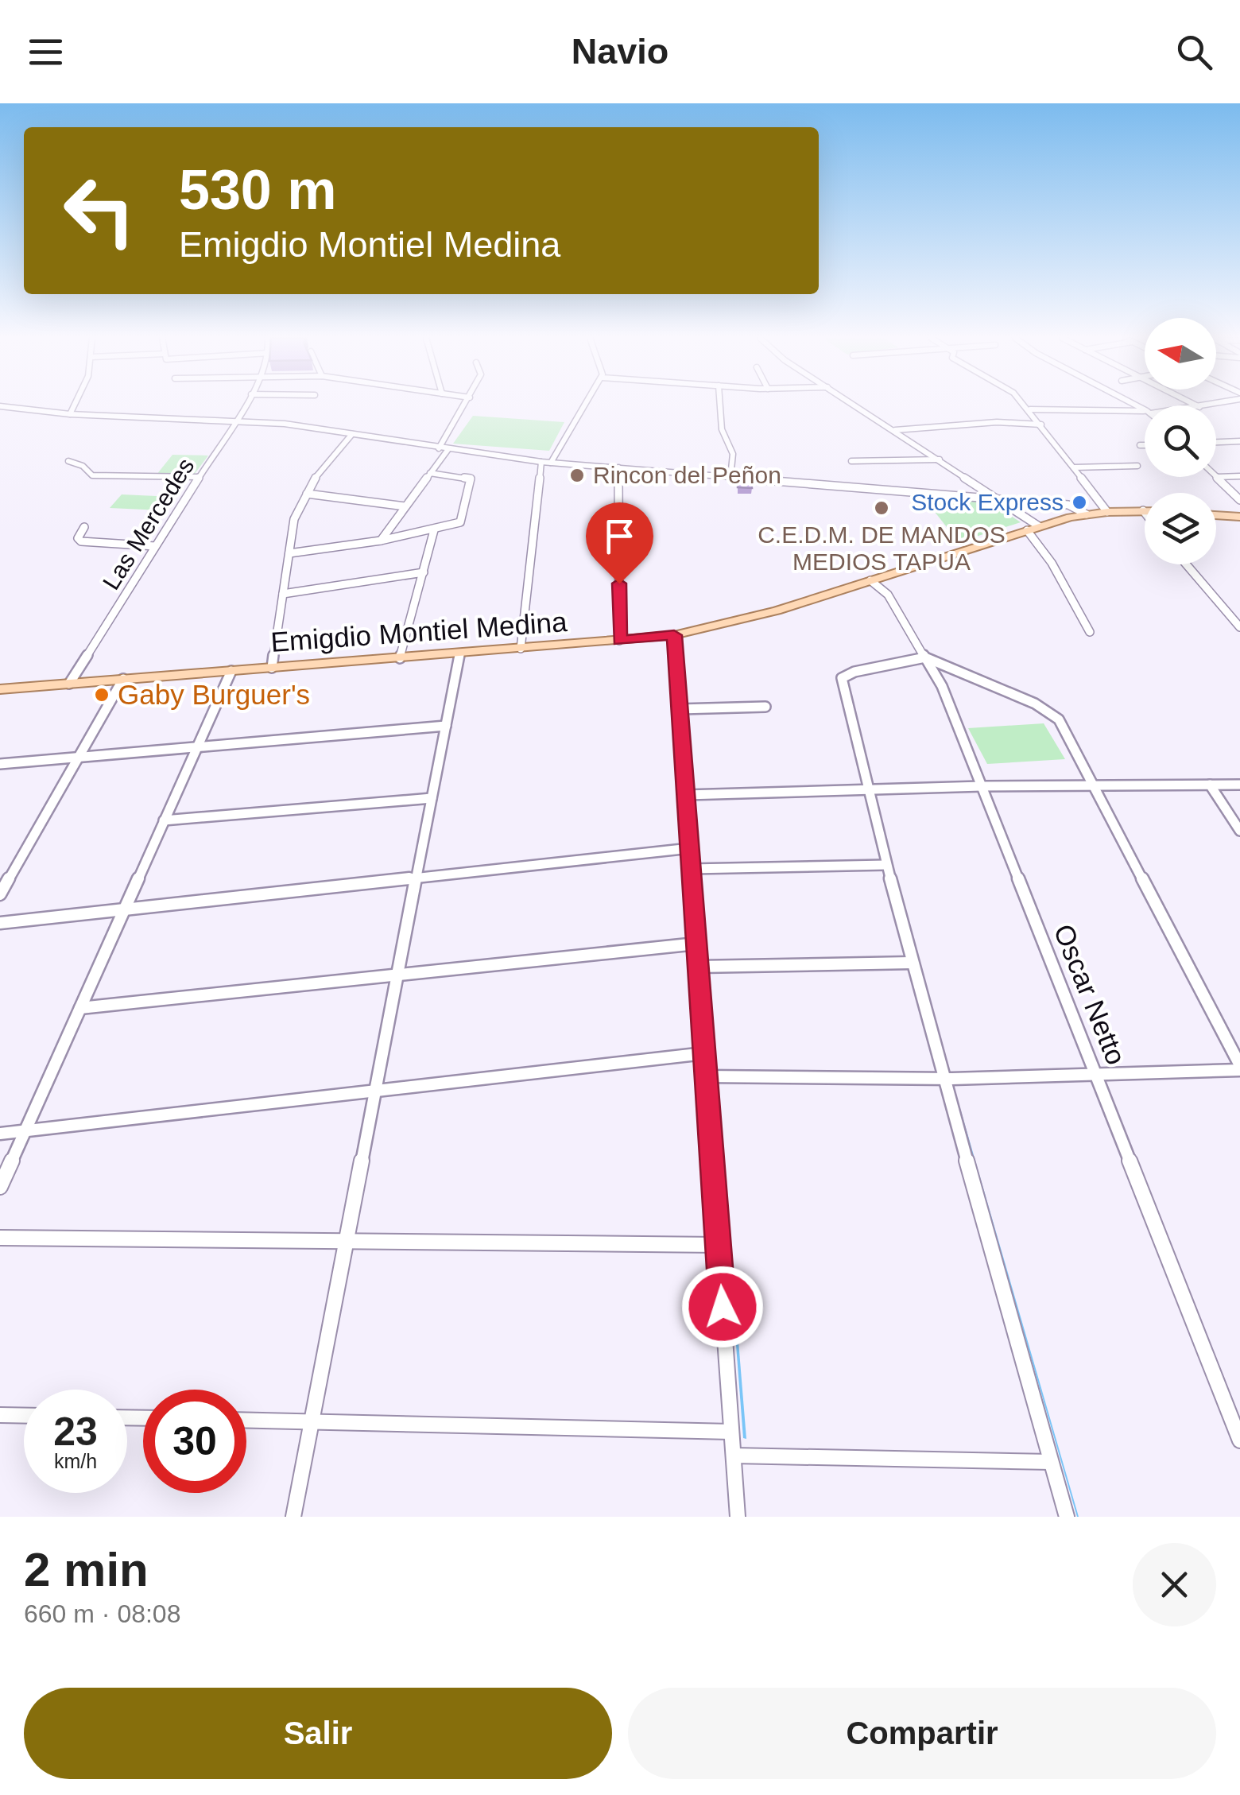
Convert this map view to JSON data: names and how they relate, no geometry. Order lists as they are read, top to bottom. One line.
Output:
{"streets":{"main road":["Emigdio Montiel Medina"],"street":["Las Mercedes","Oscar Netto"]},"crossings":[["Las Mercedes","Emigdio Montiel Medina"],["Emigdio Montiel Medina","Oscar Netto"]],"places":["Rincon del Peñon","Stock Express","C.E.D.M. DE MANDOS MEDIOS TAPUA","Gaby Burguer's"],"north":"left","page":{"header":"Navio","turn":["530 m","Emigdio Montiel Medina"],"speed":"23 km/h","limit":"30","heading":["2 min","660 m · 08:08"],"buttons":["Salir","Compartir"]}}
